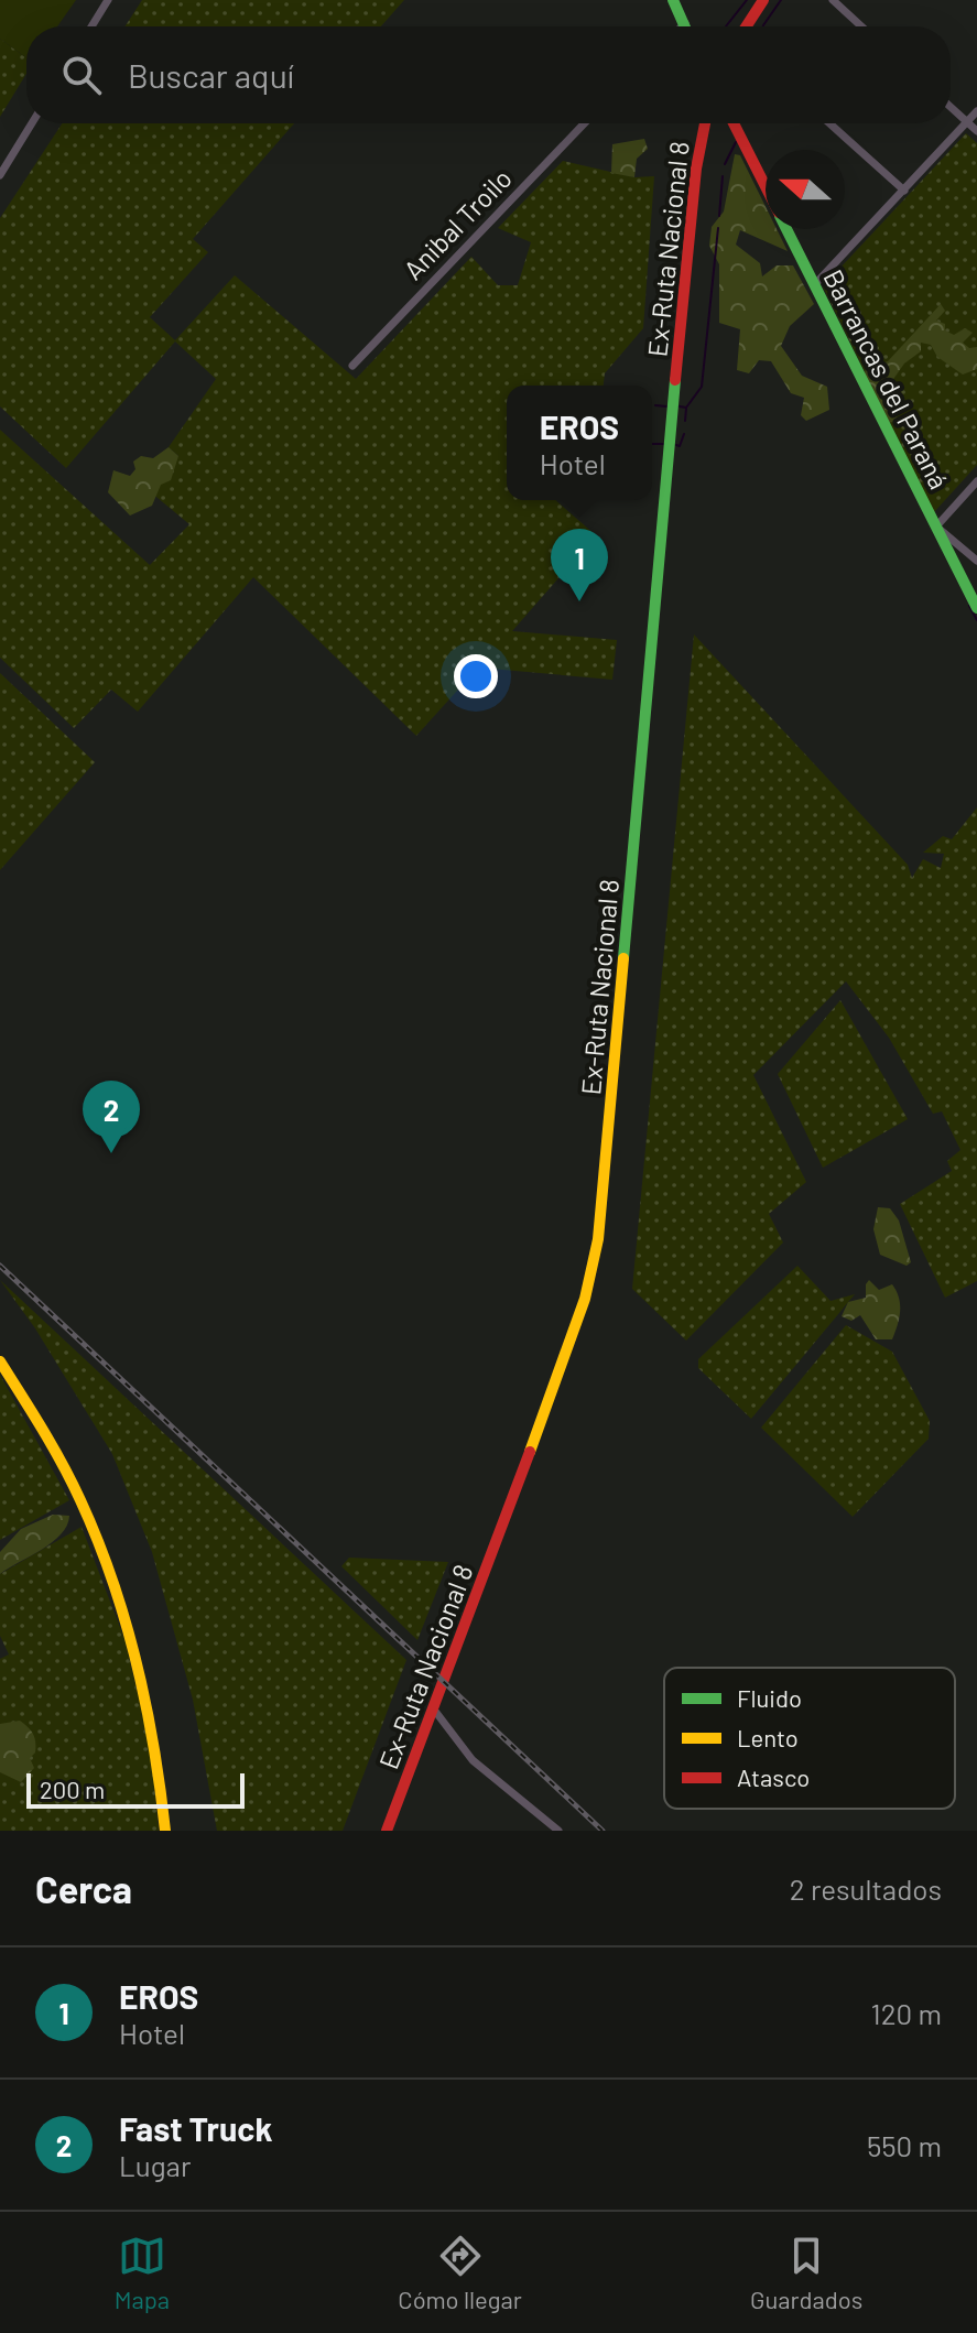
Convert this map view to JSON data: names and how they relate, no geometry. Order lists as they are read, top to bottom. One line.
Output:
{"streets":{"main road":["Ex-Ruta Nacional 8","Barrancas del Paraná"],"street":["Anibal Troilo"]},"legend":["Fluido","Lento","Atasco"],"scale_bar":"200 m","north":"left","page":{"search":"Buscar aquí","popup":["EROS","Hotel"],"pins":["1","2"],"scale":"200 m","heading":["Cerca","2 resultados"],"list":[{"mark":"1","name":"EROS","note":"Hotel","value":"120 m"},{"mark":"2","name":"Fast Truck","note":"Lugar","value":"550 m"}],"nav":["Mapa","Cómo llegar","Guardados"]}}
